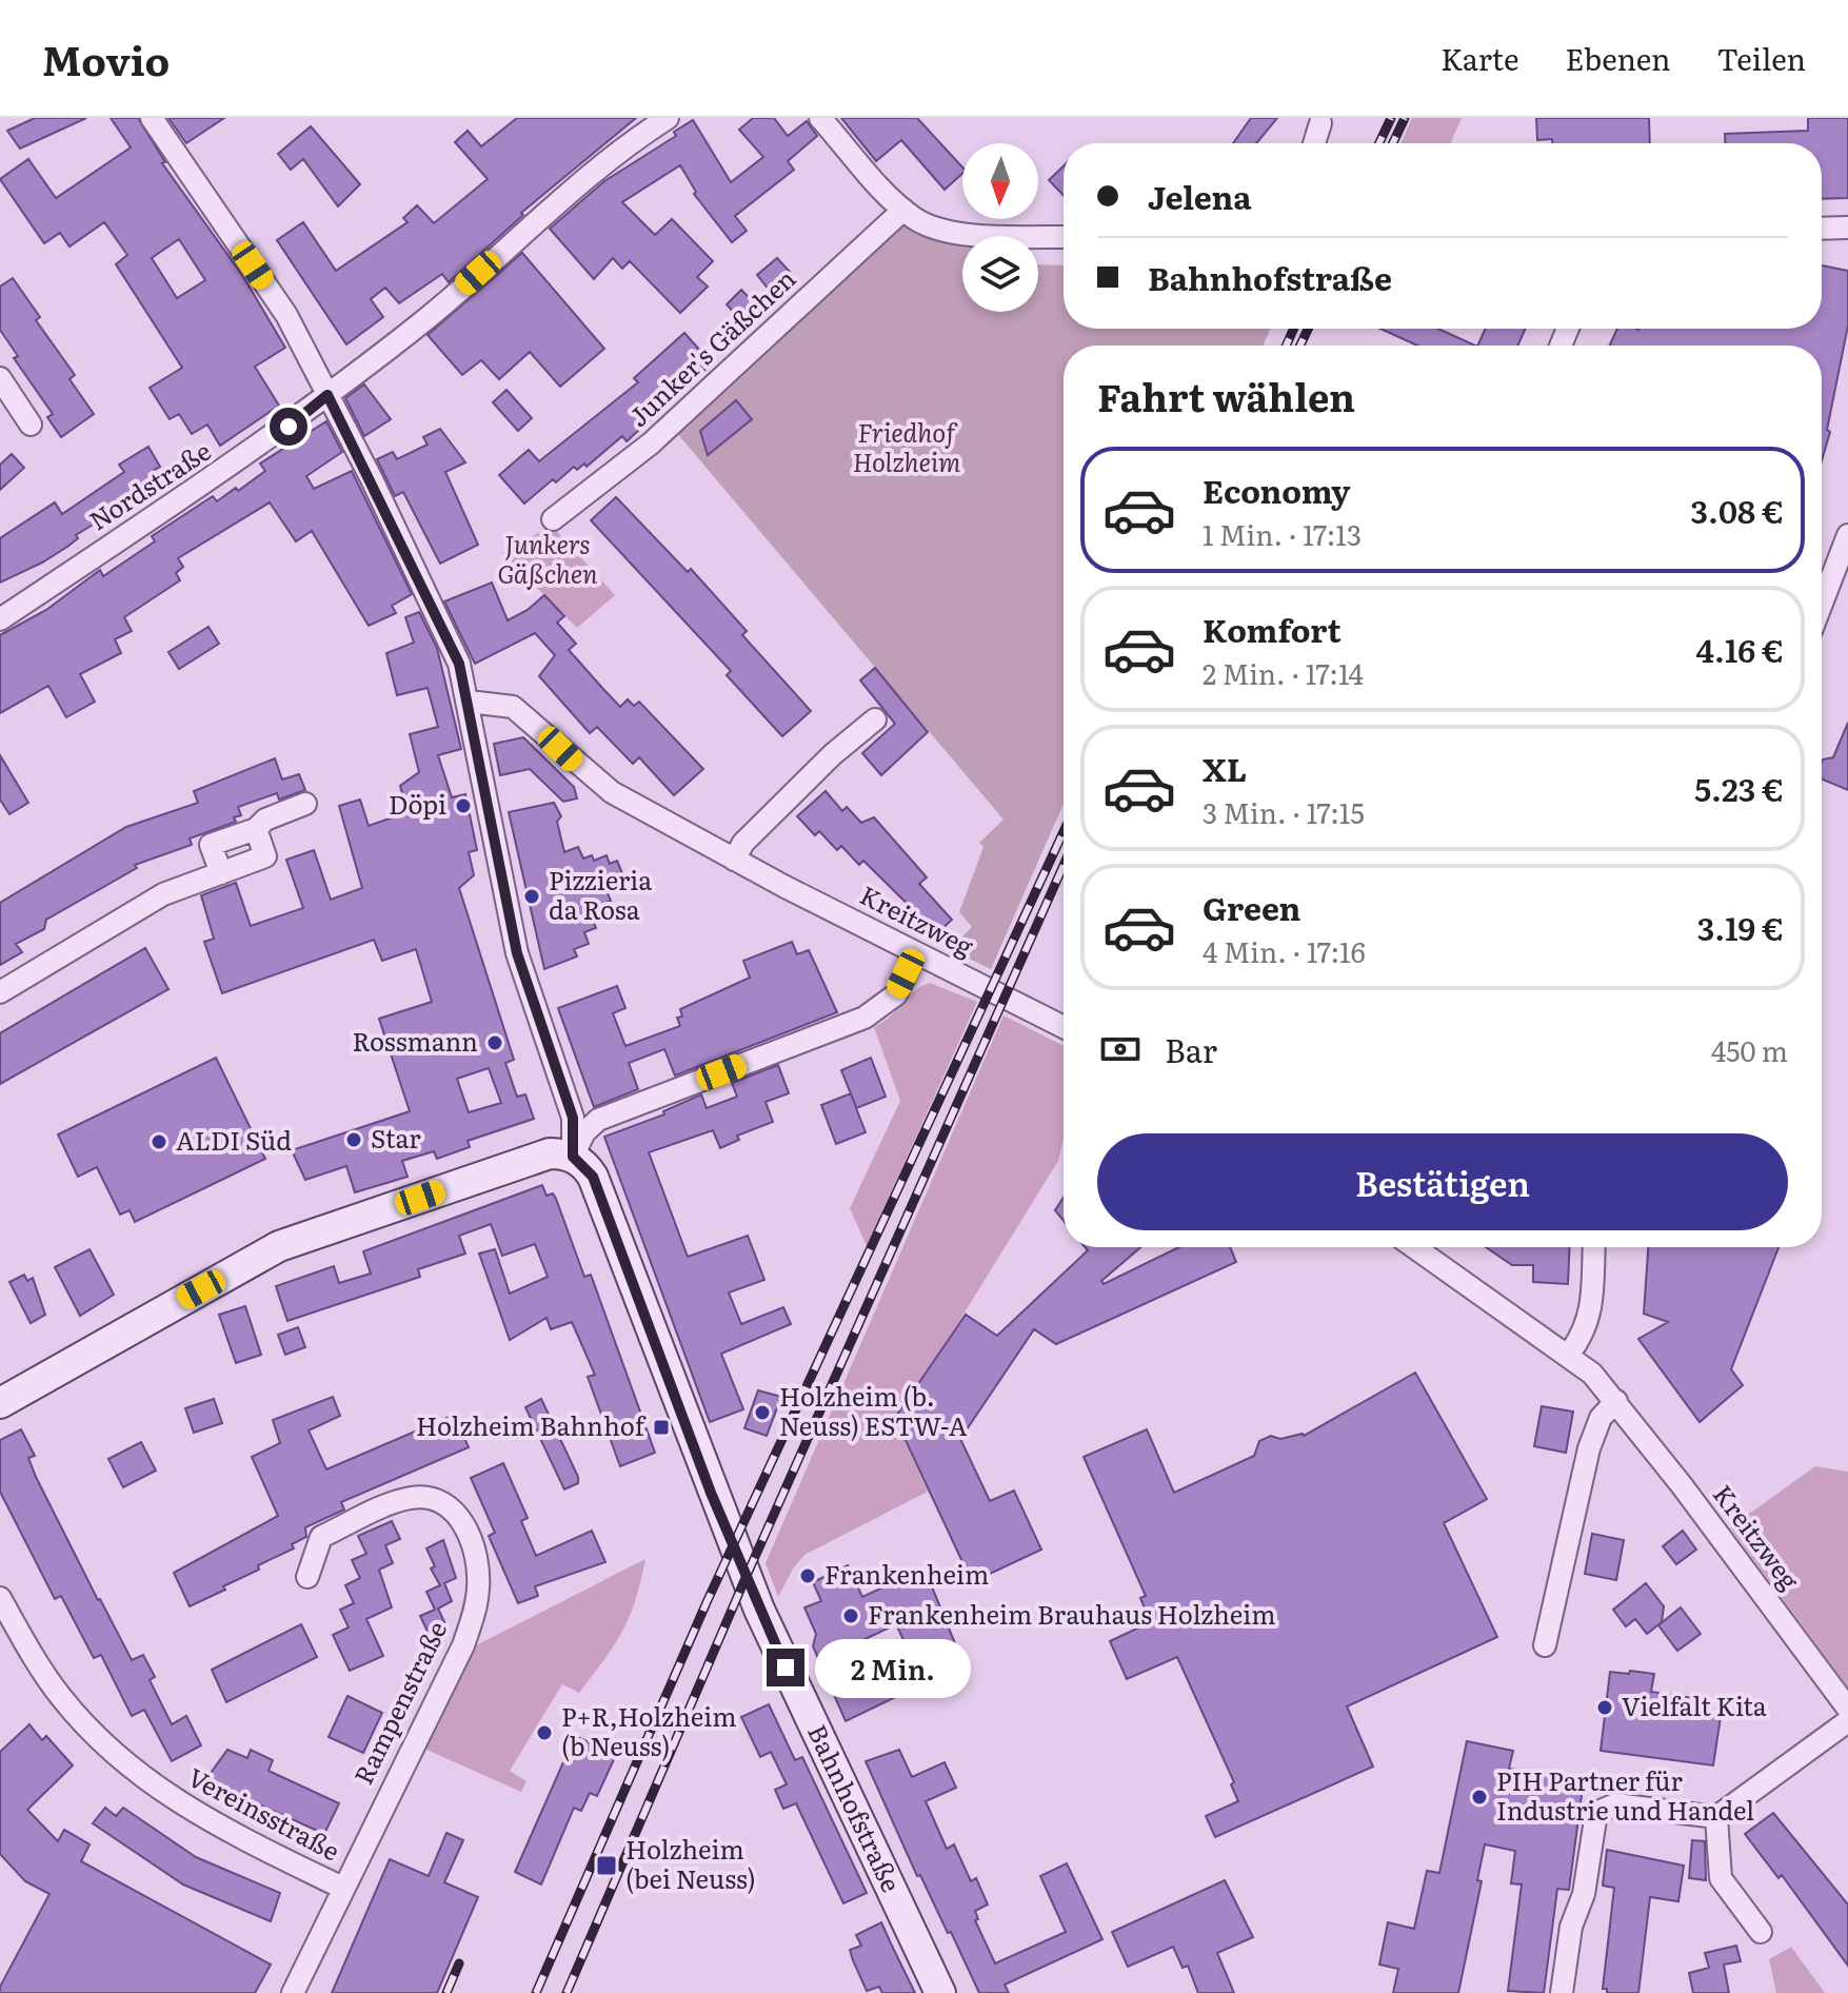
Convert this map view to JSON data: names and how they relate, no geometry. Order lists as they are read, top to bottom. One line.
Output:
{"streets":{"main road":["Bahnhofstraße"],"street":["Junker's Gäßchen","Nordstraße","Kreitzweg","Rampenstraße","Vereinsstraße"]},"crossings":[["Rampenstraße","Vereinsstraße"]],"parks":["Friedhof Holzheim","Junkers Gäßchen"],"places":{"other":["Döpi","Pizzieria da Rosa","Rossmann","Star","ALDI Süd","Holzheim (b. Neuss) ESTW-A","Frankenheim","Frankenheim Brauhaus Holzheim","Vielfalt Kita","P+R,Holzheim (b Neuss)","PIH Partner für Industrie und Handel"],"transit":["Holzheim Bahnhof","Holzheim (bei Neuss)"]},"north":"bottom","page":{"header":"Movio","nav":["Karte","Ebenen","Teilen"],"banner":["Jelena","Bahnhofstraße"],"heading":"Fahrt wählen","list":[{"name":"Economy","note":"1 Min. · 17:13","value":"3.08 €"},{"name":"Komfort","note":"2 Min. · 17:14","value":"4.16 €"},{"name":"XL","note":"3 Min. · 17:15","value":"5.23 €"},{"name":"Green","note":"4 Min. · 17:16","value":"3.19 €"}],"pay":["Bar","450 m"],"buttons":"Bestätigen","bubble":"2 Min."}}
